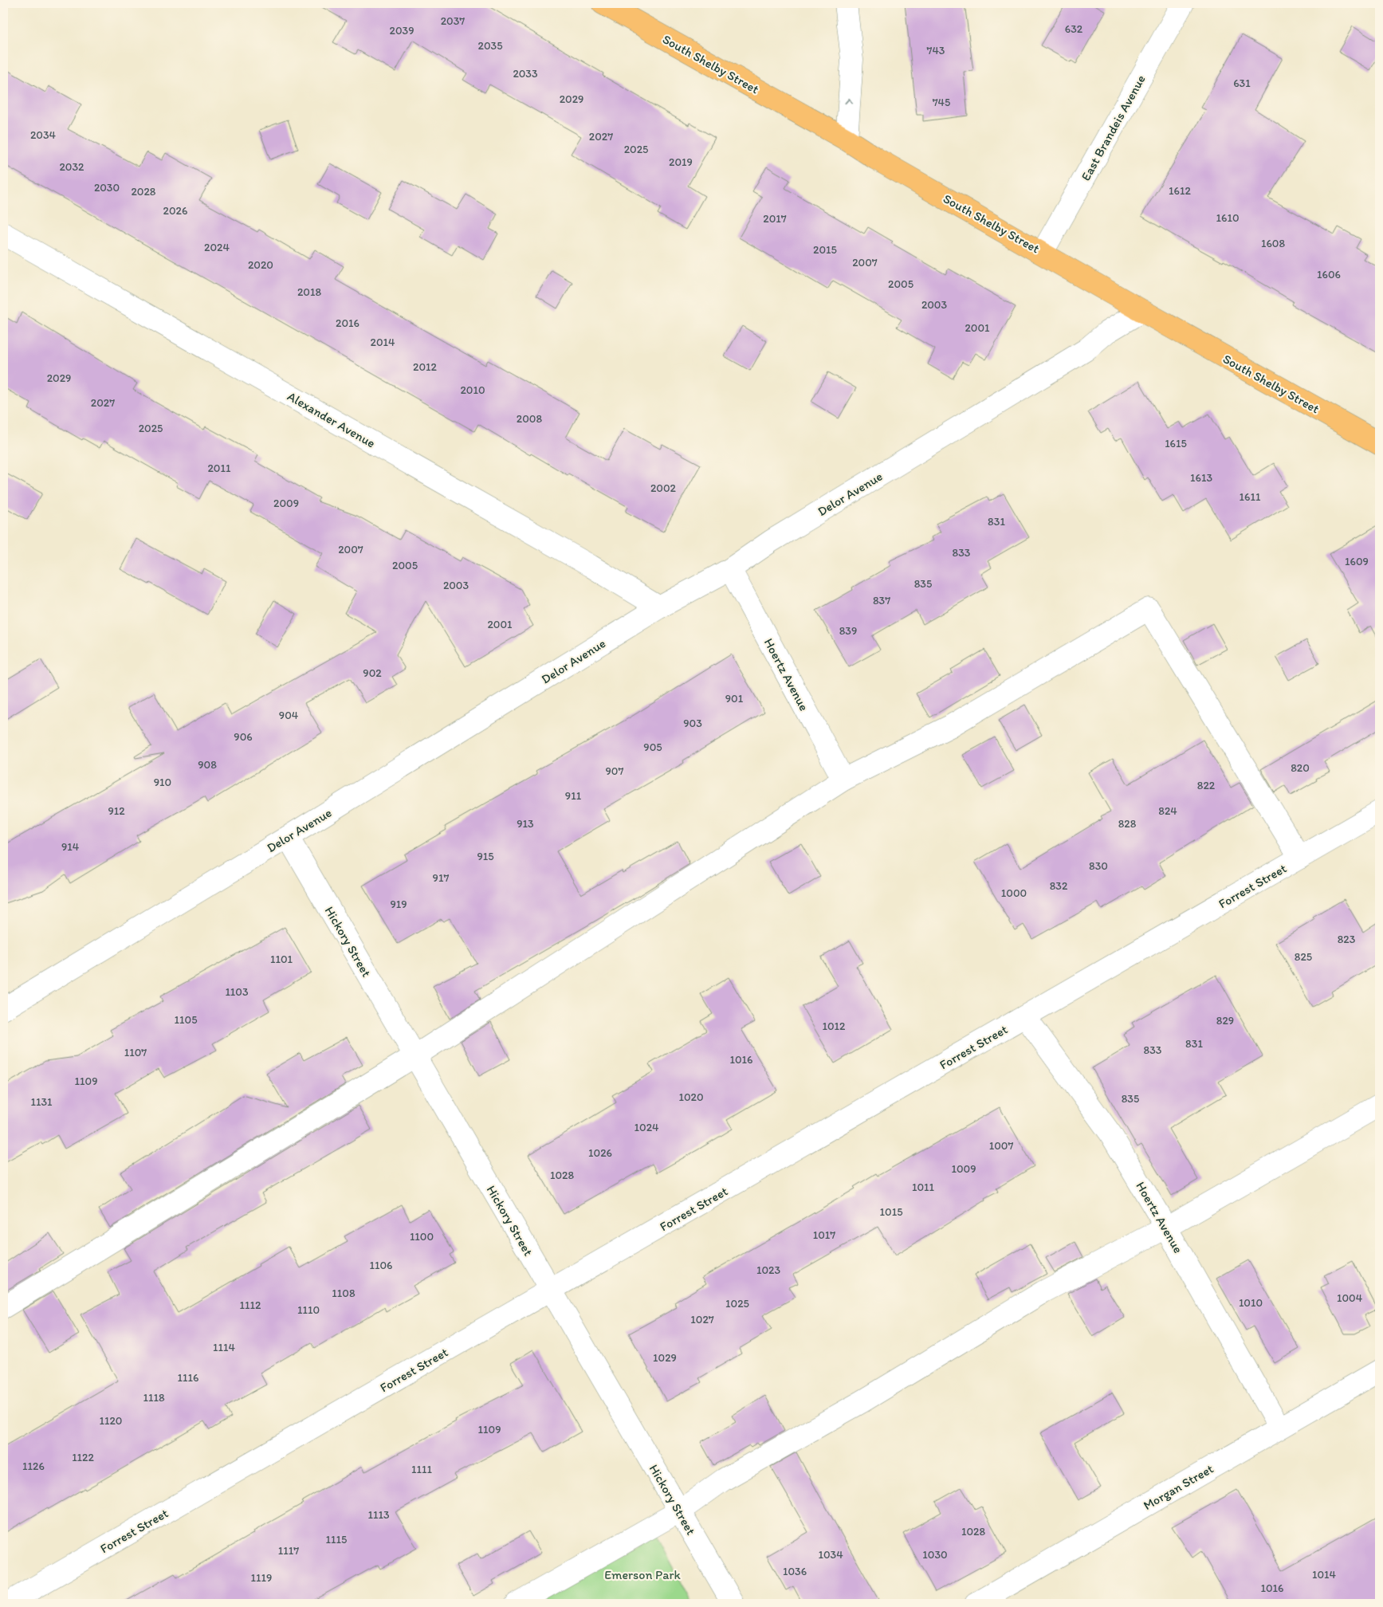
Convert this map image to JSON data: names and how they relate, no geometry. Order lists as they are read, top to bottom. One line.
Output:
{"streets":{"main road":["South Shelby Street"],"street":["East Brandeis Avenue","Alexander Avenue","Delor Avenue","Hoertz Avenue","Forrest Street","Hickory Street","Morgan Street"]},"crossings":[["South Shelby Street","East Brandeis Avenue"],["South Shelby Street","Delor Avenue"],["Alexander Avenue","Delor Avenue"],["Delor Avenue","Hoertz Avenue"],["Delor Avenue","Hickory Street"],["Hoertz Avenue","Forrest Street"],["Hoertz Avenue","Morgan Street"],["Forrest Street","Hickory Street"]],"parks":["Emerson Park"],"house_numbers":["2037","632","2039","2035","743","2033","631","2029","745","2034","2027","2025","2019","2032","2030","1612","2028","2026","1610","2017","1608","2024","2015","2007","2020","1606","2005","2018","2003","2016","2001","2014","2012","2029","2010","2027","2008","2025","1615","2011","1613","2002","1611","2009","831","2007","833","1609","2005","835","2003","837","2001","839","902","901","904","903","906","905","908","820","907","910","822","911","912","824","913","828","914","915","830","917","832","1000","919","823","825","1101","1103","1105","829","1012","831","833","1107","1016","1109","1020","835","1131","1024","1007","1026","1009","1028","1011","1015","1017","1100","1106","1023","1108","1004","1010","1025","1112","1110","1027","1114","1029","1116","1118","1120","1109","1122","1126","1111","1113","1028","1115","1117","1034","1030","1036","1014","1119","1016"]}
